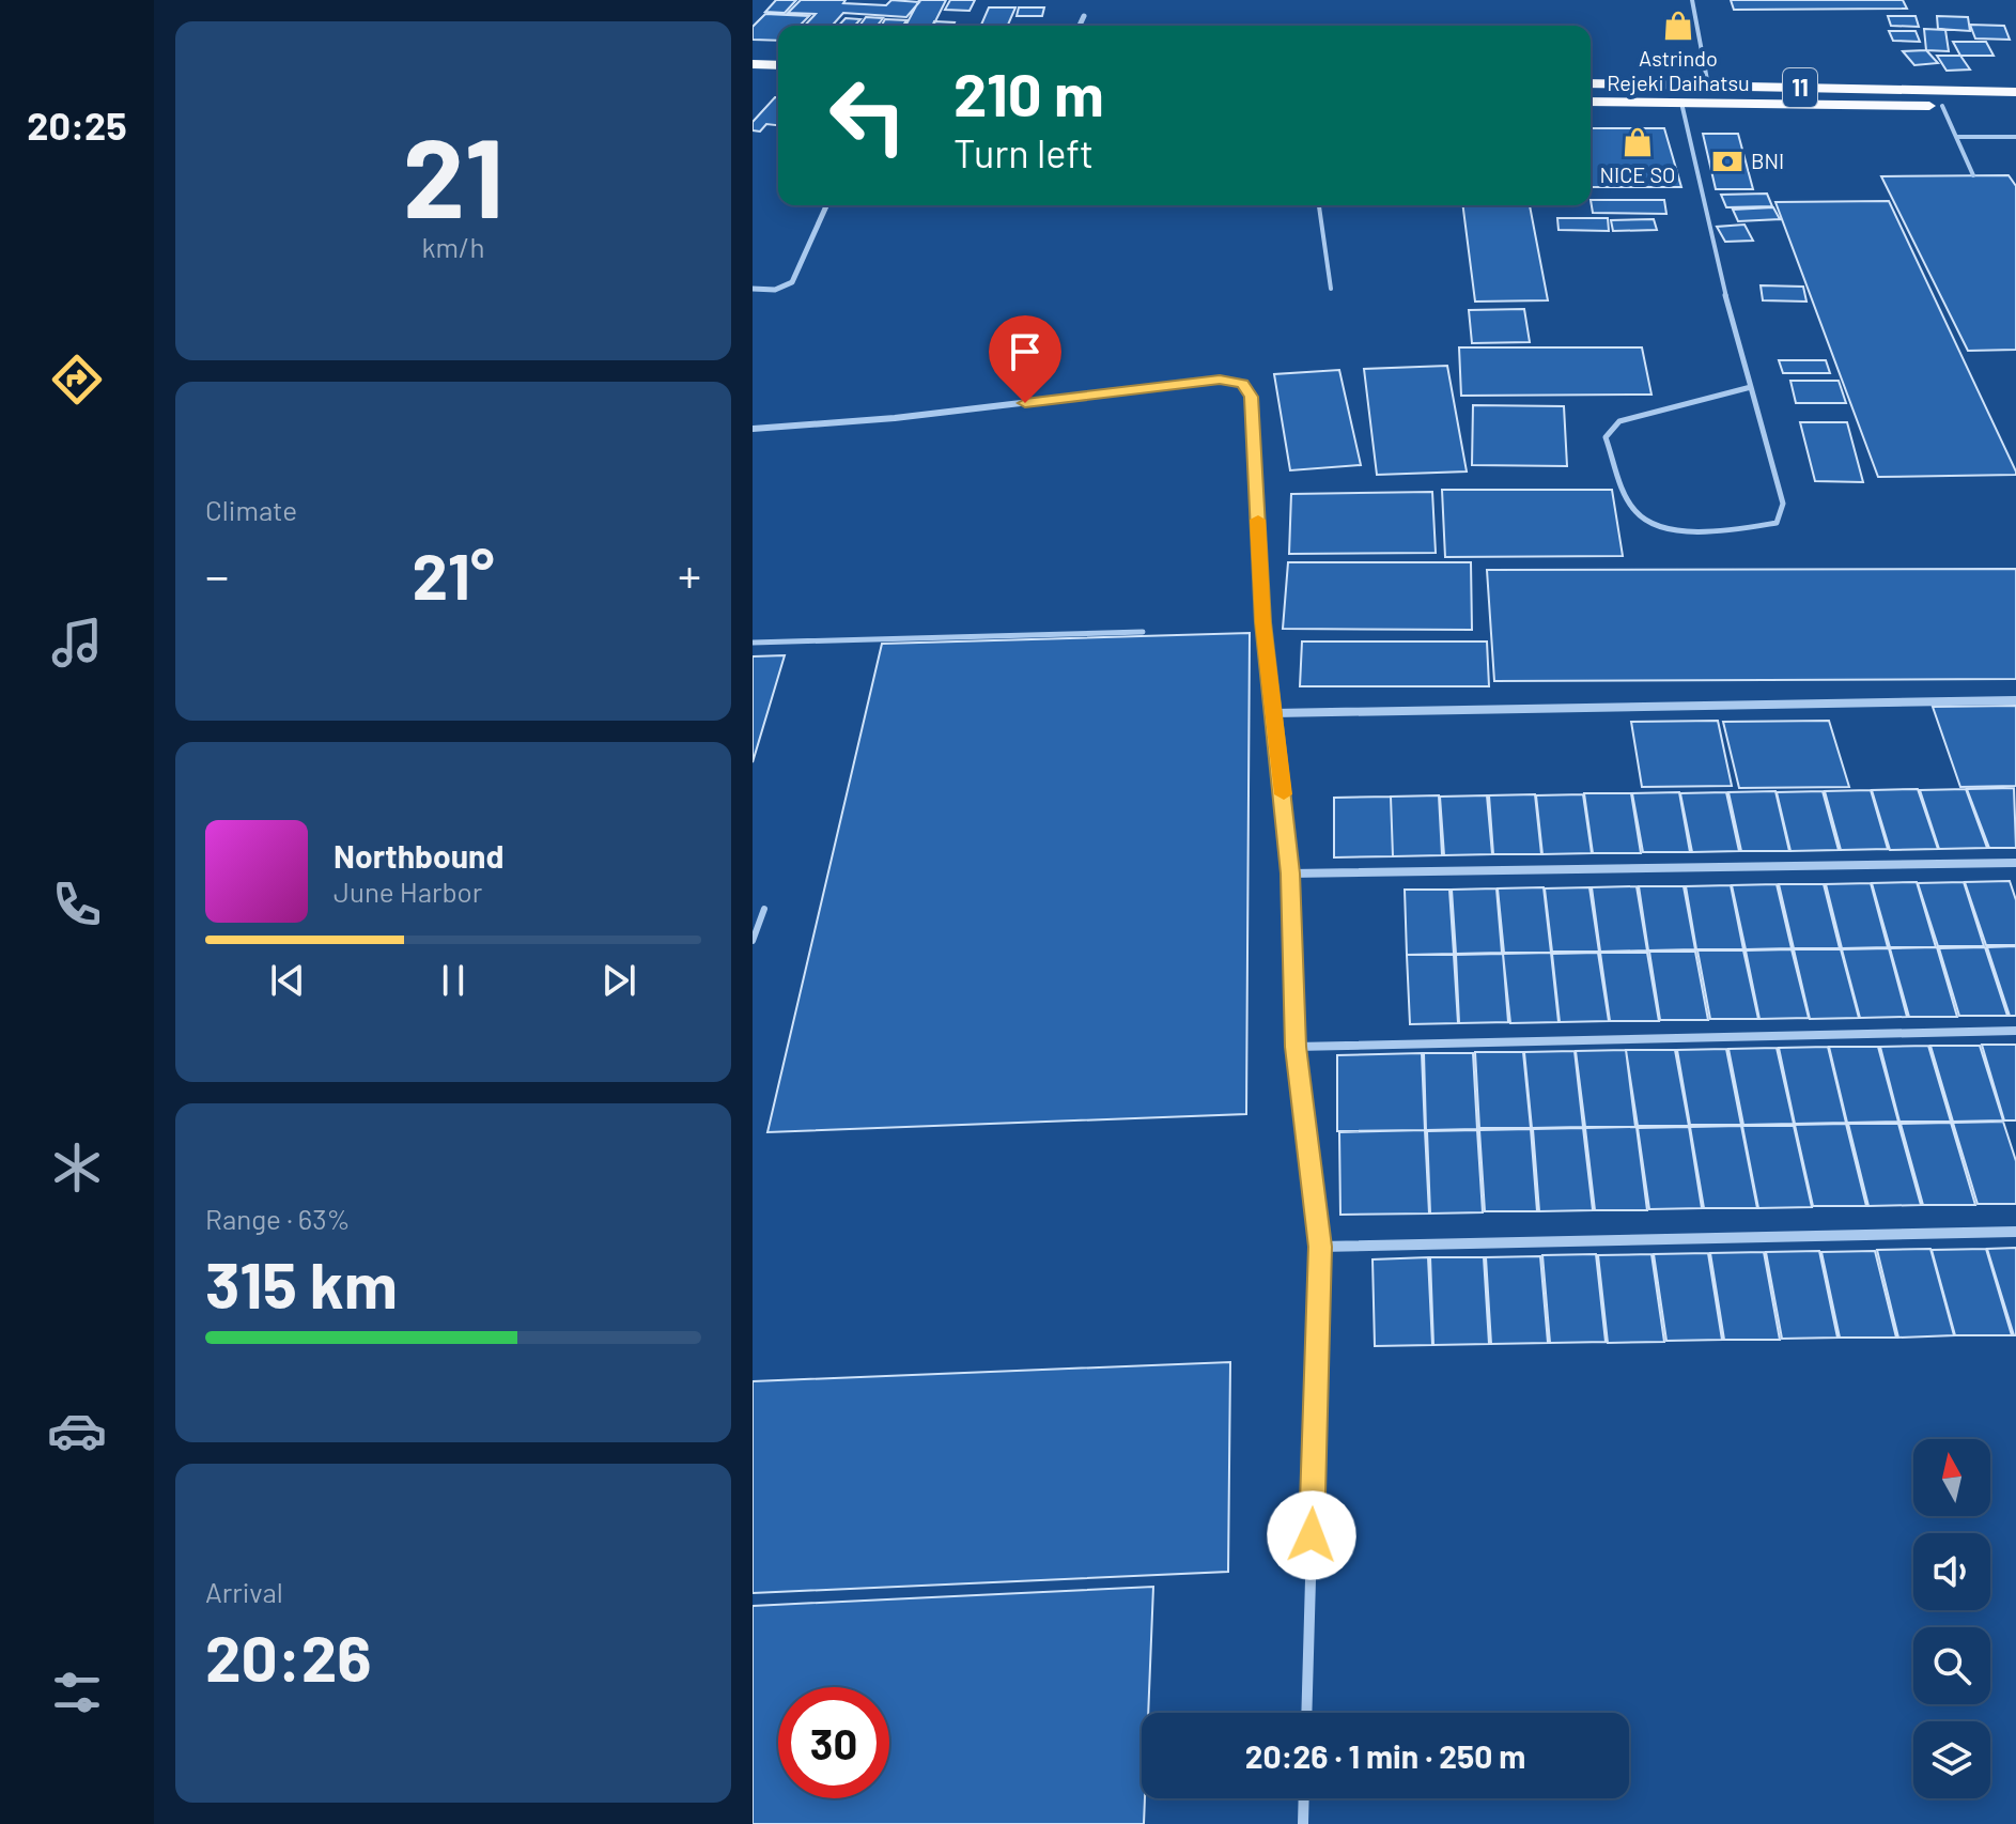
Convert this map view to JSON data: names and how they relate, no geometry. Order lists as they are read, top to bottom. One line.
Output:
{"streets":{"highway":["11"]},"places":{"shop":["Astrindo Rejeki Daihatsu","NICE SO"],"bank":["BNI"]},"north":"top","page":{"tabs":"20:25","tile":[["21","km/h"],"Climate",["Range · 63%","315 km"],["Arrival","20:26"]],"turn":["210 m","Turn left"],"heat":["−","21°","+"],"song":["Northbound","June Harbor"],"limit":"30","trip":"20:26 · 1 min · 250 m"}}
